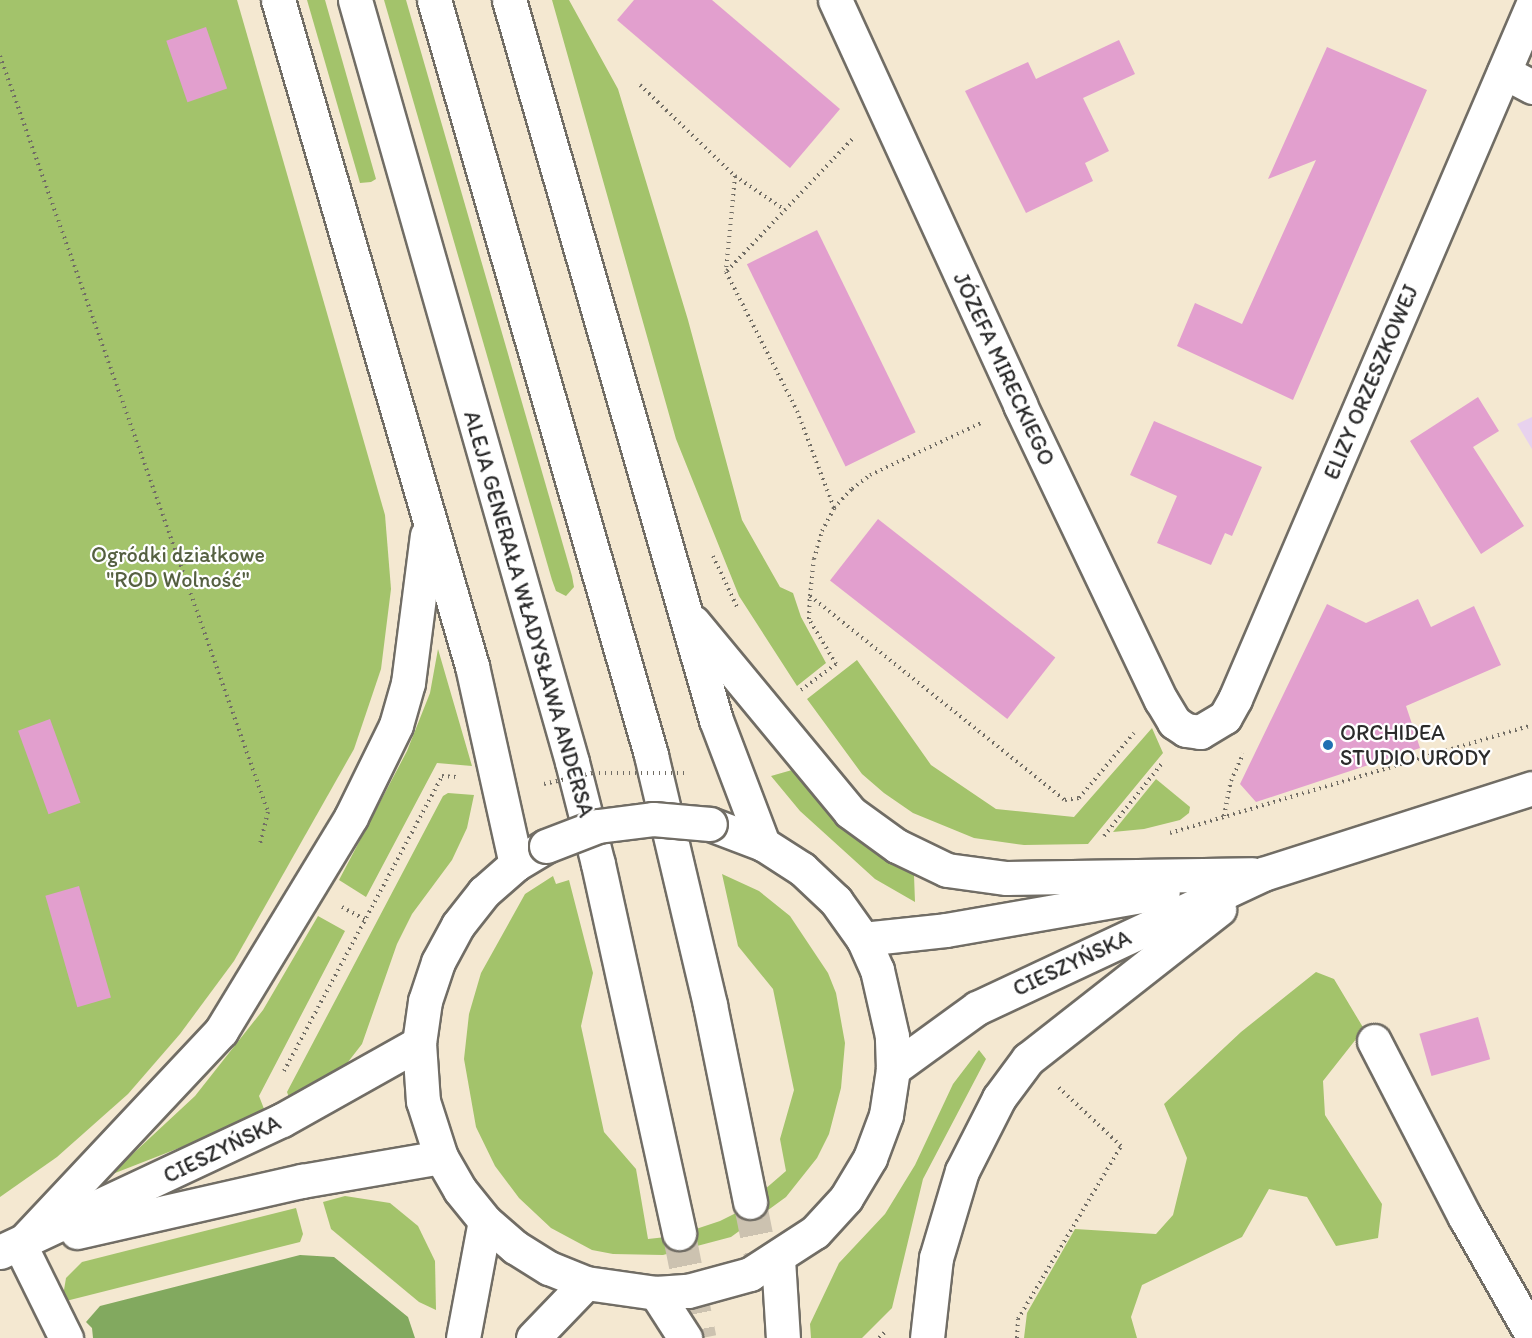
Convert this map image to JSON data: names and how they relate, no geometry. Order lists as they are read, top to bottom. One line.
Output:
{"streets":{"main road":["JÓZEFA MIRECKIEGO","ELIZY ORZESZKOWEJ","ALEJA GENERAŁA WŁADYSŁAWA ANDERSA","CIESZYŃSKA"]},"crossings":[["JÓZEFA MIRECKIEGO","ELIZY ORZESZKOWEJ"]],"parks":["Ogródki działkowe \"ROD Wolność\""],"places":["ORCHIDEA STUDIO URODY"]}
